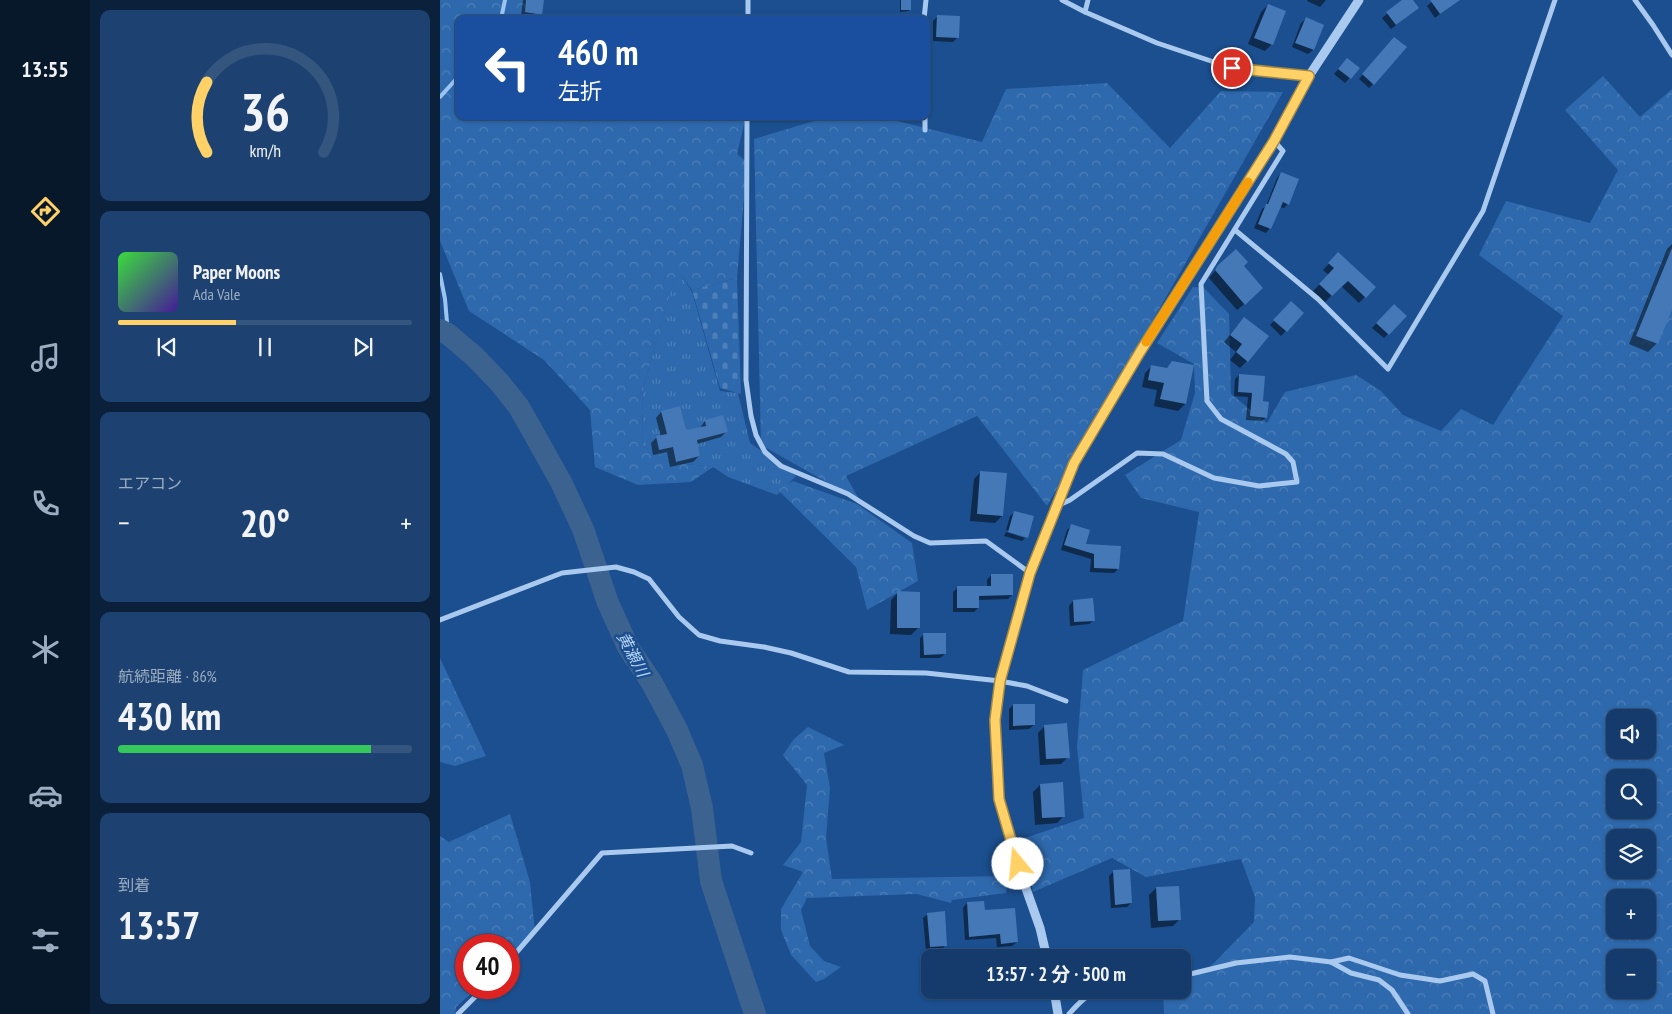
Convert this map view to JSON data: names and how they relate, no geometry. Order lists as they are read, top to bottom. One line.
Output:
{"water":["黄瀬川"],"page":{"tabs":"13:55","turn":["460 m","左折"],"song":["Paper Moons","Ada Vale"],"tile":["エアコン",["航続距離 · 86%","430 km"],["到着","13:57"]],"heat":["−","20°","+"],"map_buttons":["+","−"],"limit":"40","trip":"13:57 · 2 分 · 500 m","gauge":["36","km/h"]}}
